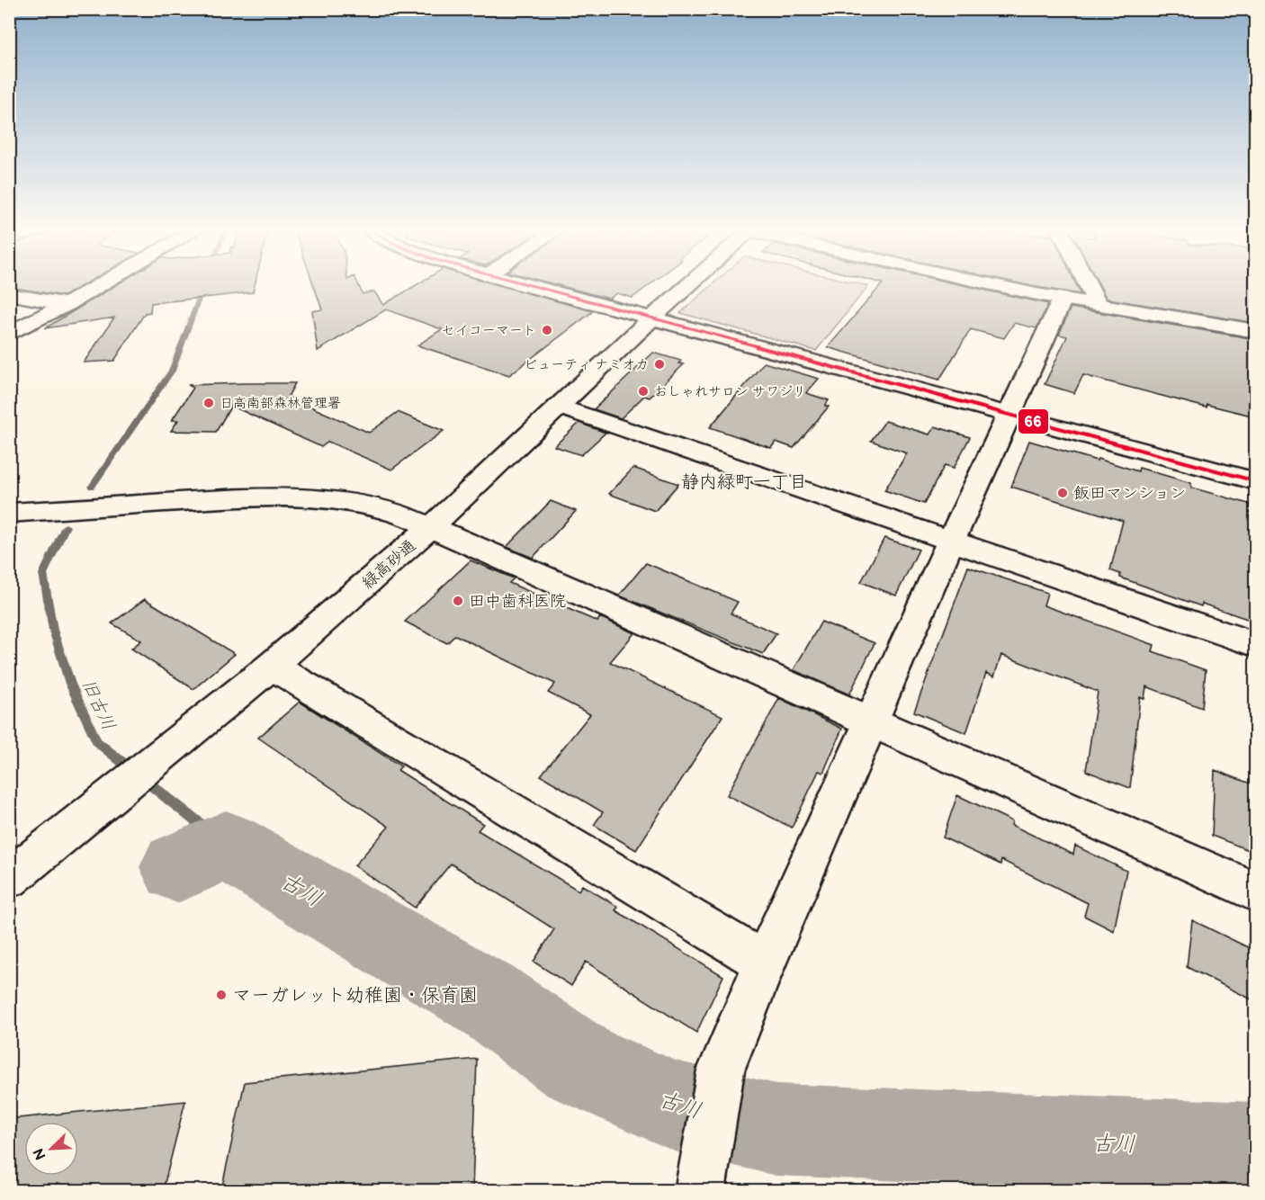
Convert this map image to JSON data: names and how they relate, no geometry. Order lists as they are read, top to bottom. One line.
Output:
{"streets":{"street":["緑高砂通"]},"districts":["静内緑町一丁目"],"water":["旧古川","古川"],"places":["セイコーマート","ビューティ ナミオカ","おしゃれサロン サワジリ","日高南部森林管理署","飯田マンション","田中歯科医院","マーガレット幼稚園・保育園"],"lines":["transit line 66"],"north":"bottom left"}
